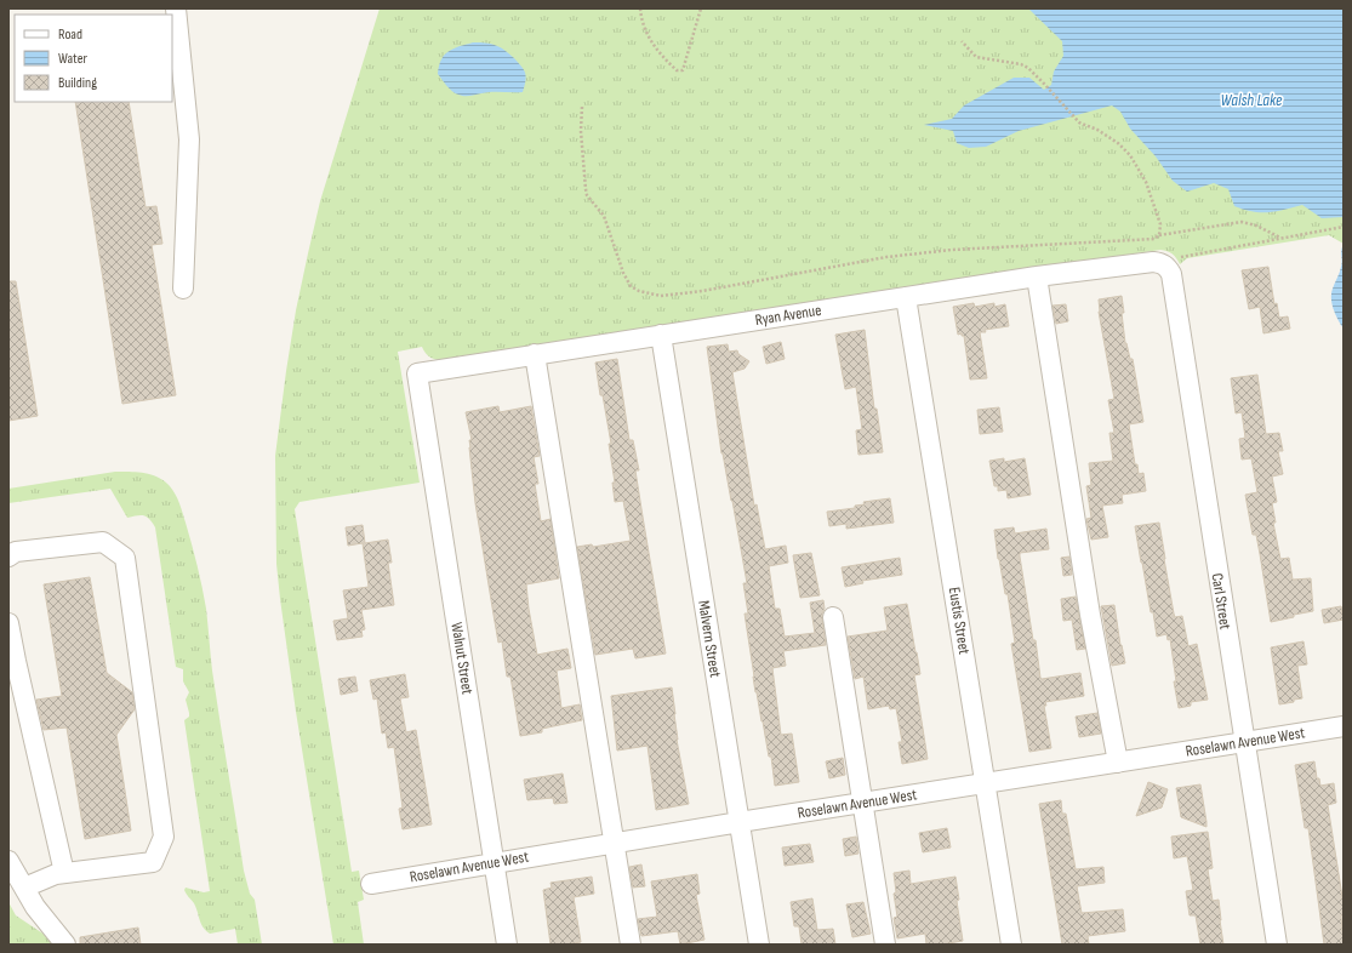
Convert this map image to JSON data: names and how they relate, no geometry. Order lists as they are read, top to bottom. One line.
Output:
{"streets":{"street":["Ryan Avenue","Carl Street","Eustis Street","Malvern Street","Walnut Street","Roselawn Avenue West"]},"crossings":[["Ryan Avenue","Carl Street"],["Ryan Avenue","Eustis Street"],["Ryan Avenue","Malvern Street"],["Ryan Avenue","Walnut Street"],["Carl Street","Roselawn Avenue West"],["Eustis Street","Roselawn Avenue West"],["Malvern Street","Roselawn Avenue West"],["Walnut Street","Roselawn Avenue West"]],"water":["Walsh Lake"],"legend":["Road","Water","Building"]}
